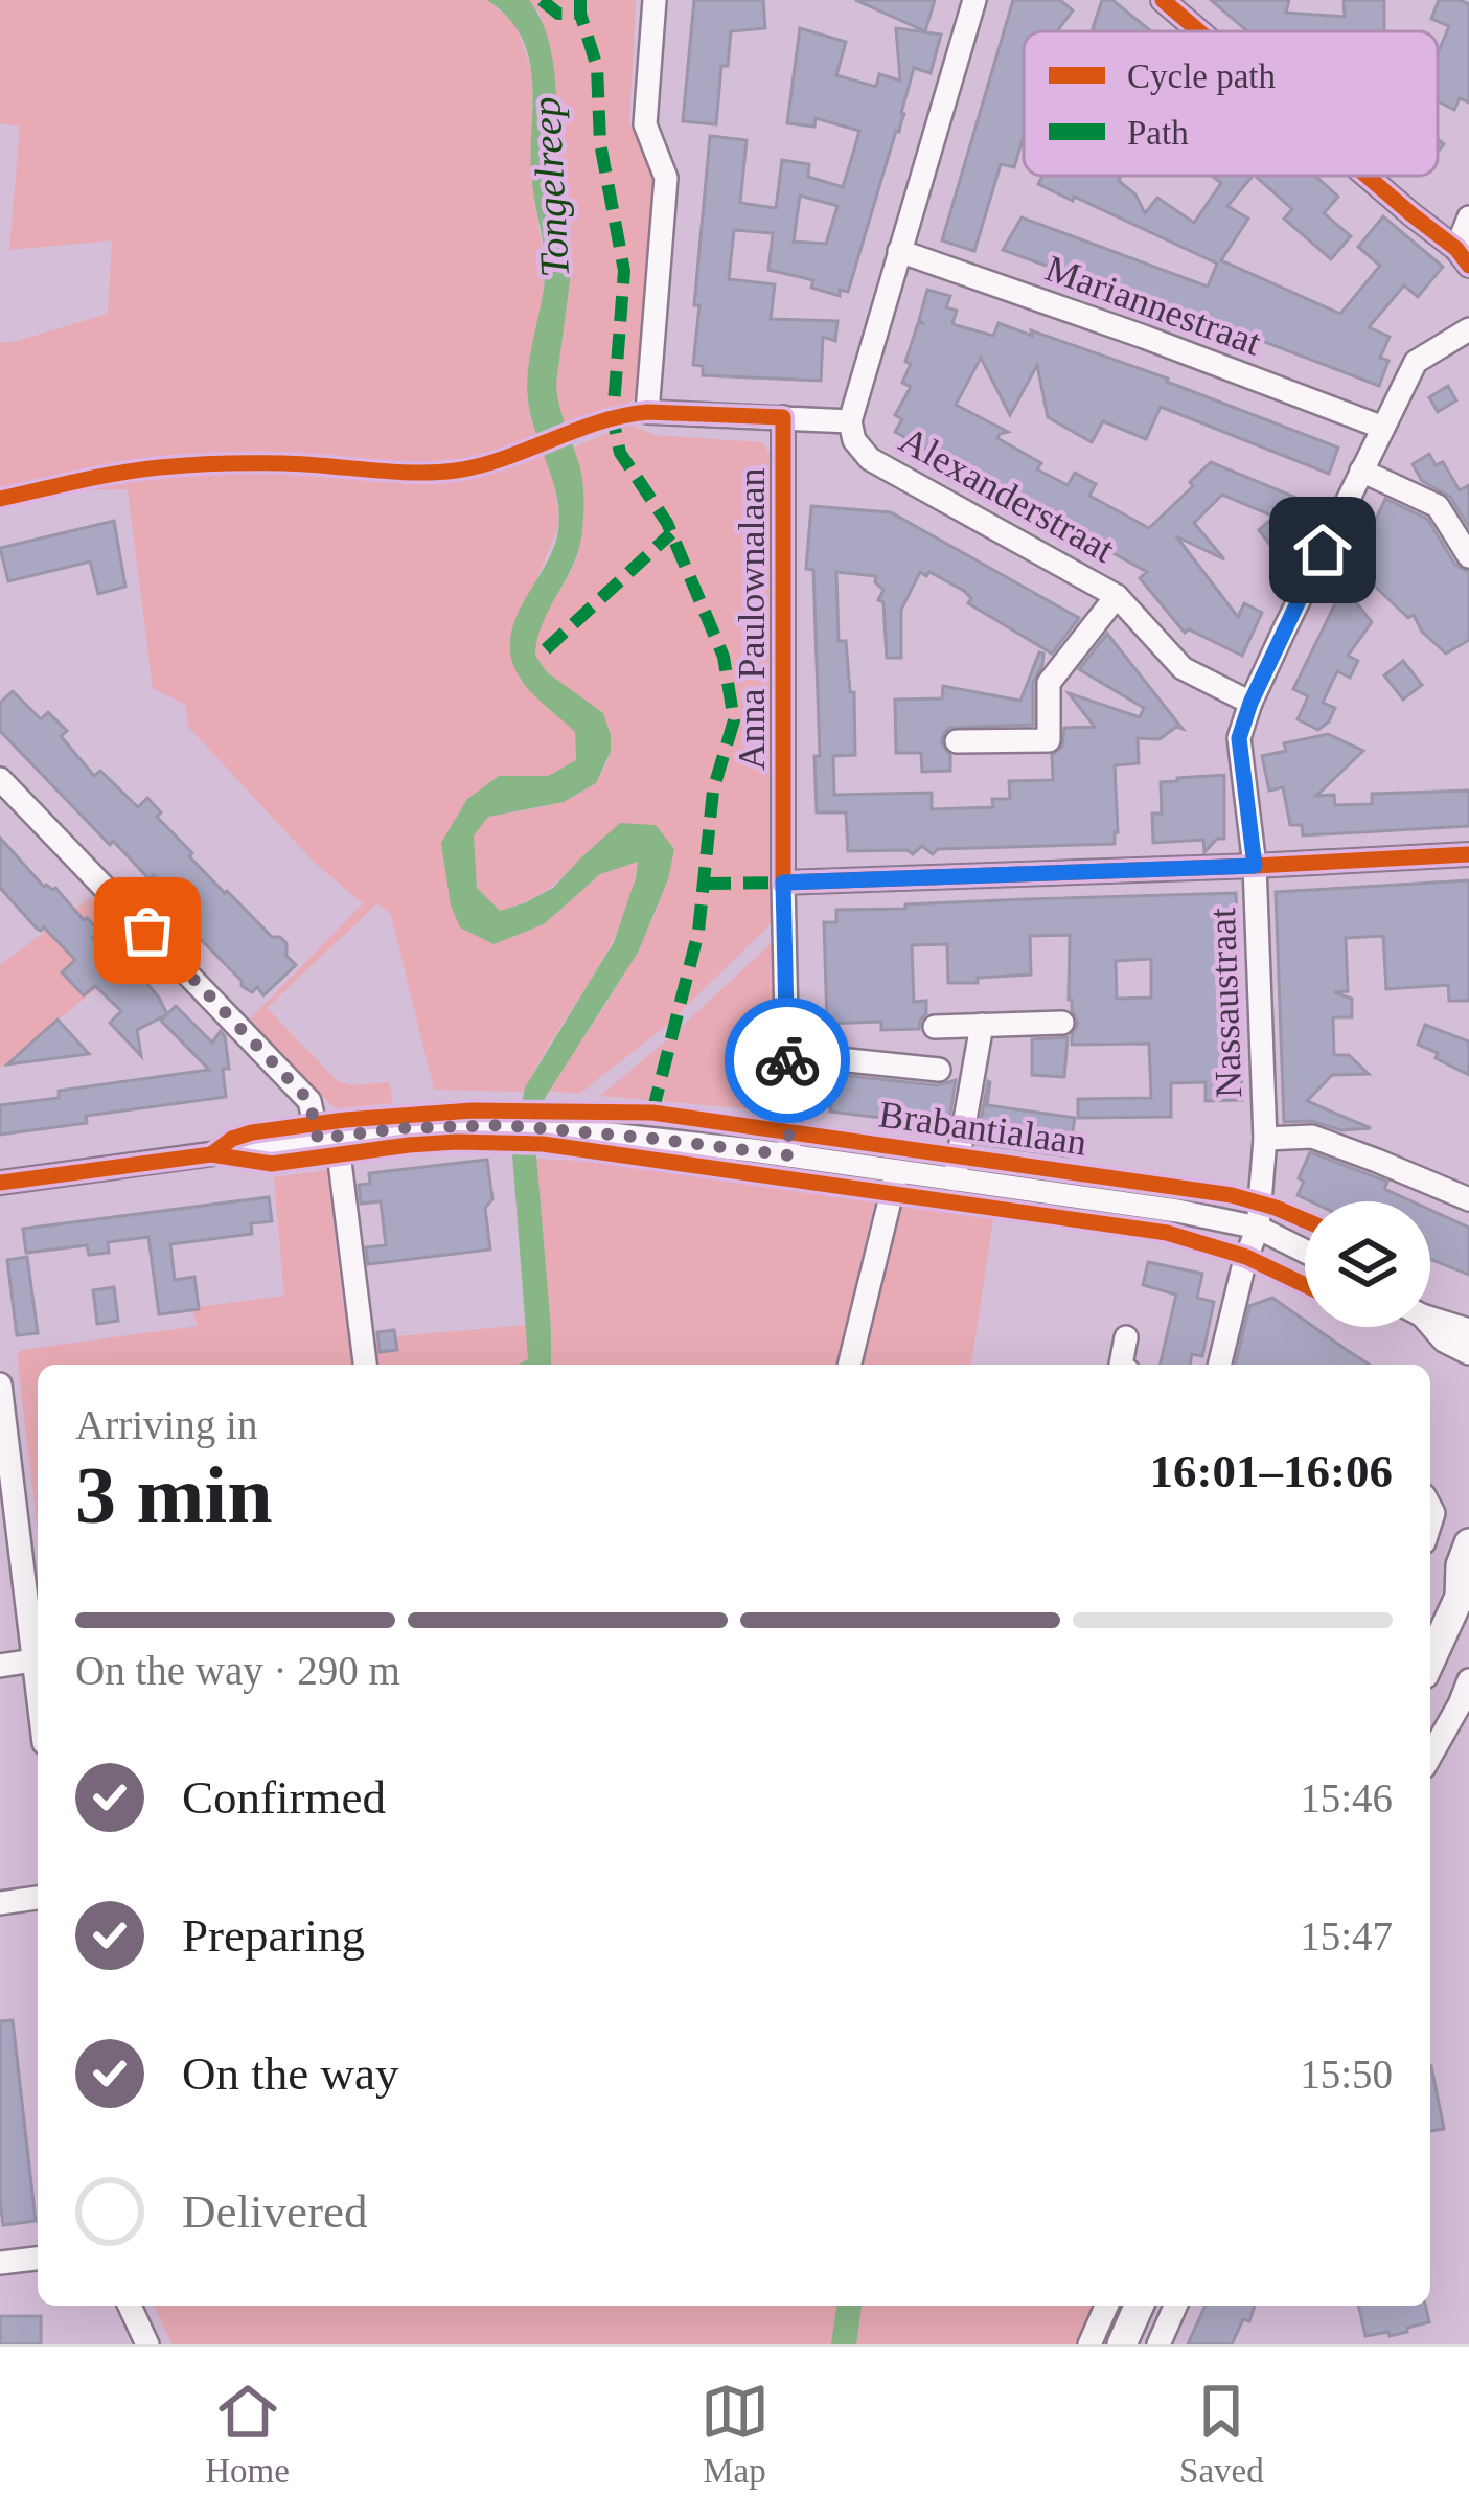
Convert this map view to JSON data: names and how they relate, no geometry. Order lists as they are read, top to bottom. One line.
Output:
{"streets":{"street":["Mariannestraat","Alexanderstraat","Anna Paulownalaan","Nassaustraat","Brabantialaan"]},"crossings":[["Mariannestraat","Alexanderstraat"],["Mariannestraat","Nassaustraat"],["Alexanderstraat","Anna Paulownalaan"],["Alexanderstraat","Nassaustraat"],["Anna Paulownalaan","Brabantialaan"],["Nassaustraat","Brabantialaan"]],"water":["Tongelreep"],"legend":["Cycle path","Path"],"page":{"heading":["3 min","Arriving in","16:01–16:06"],"bar":"On the way · 290 m","list":[["Confirmed","15:46"],["Preparing","15:47"],["On the way","15:50"],"Delivered"],"tabs":["Home","Map","Saved"]}}
